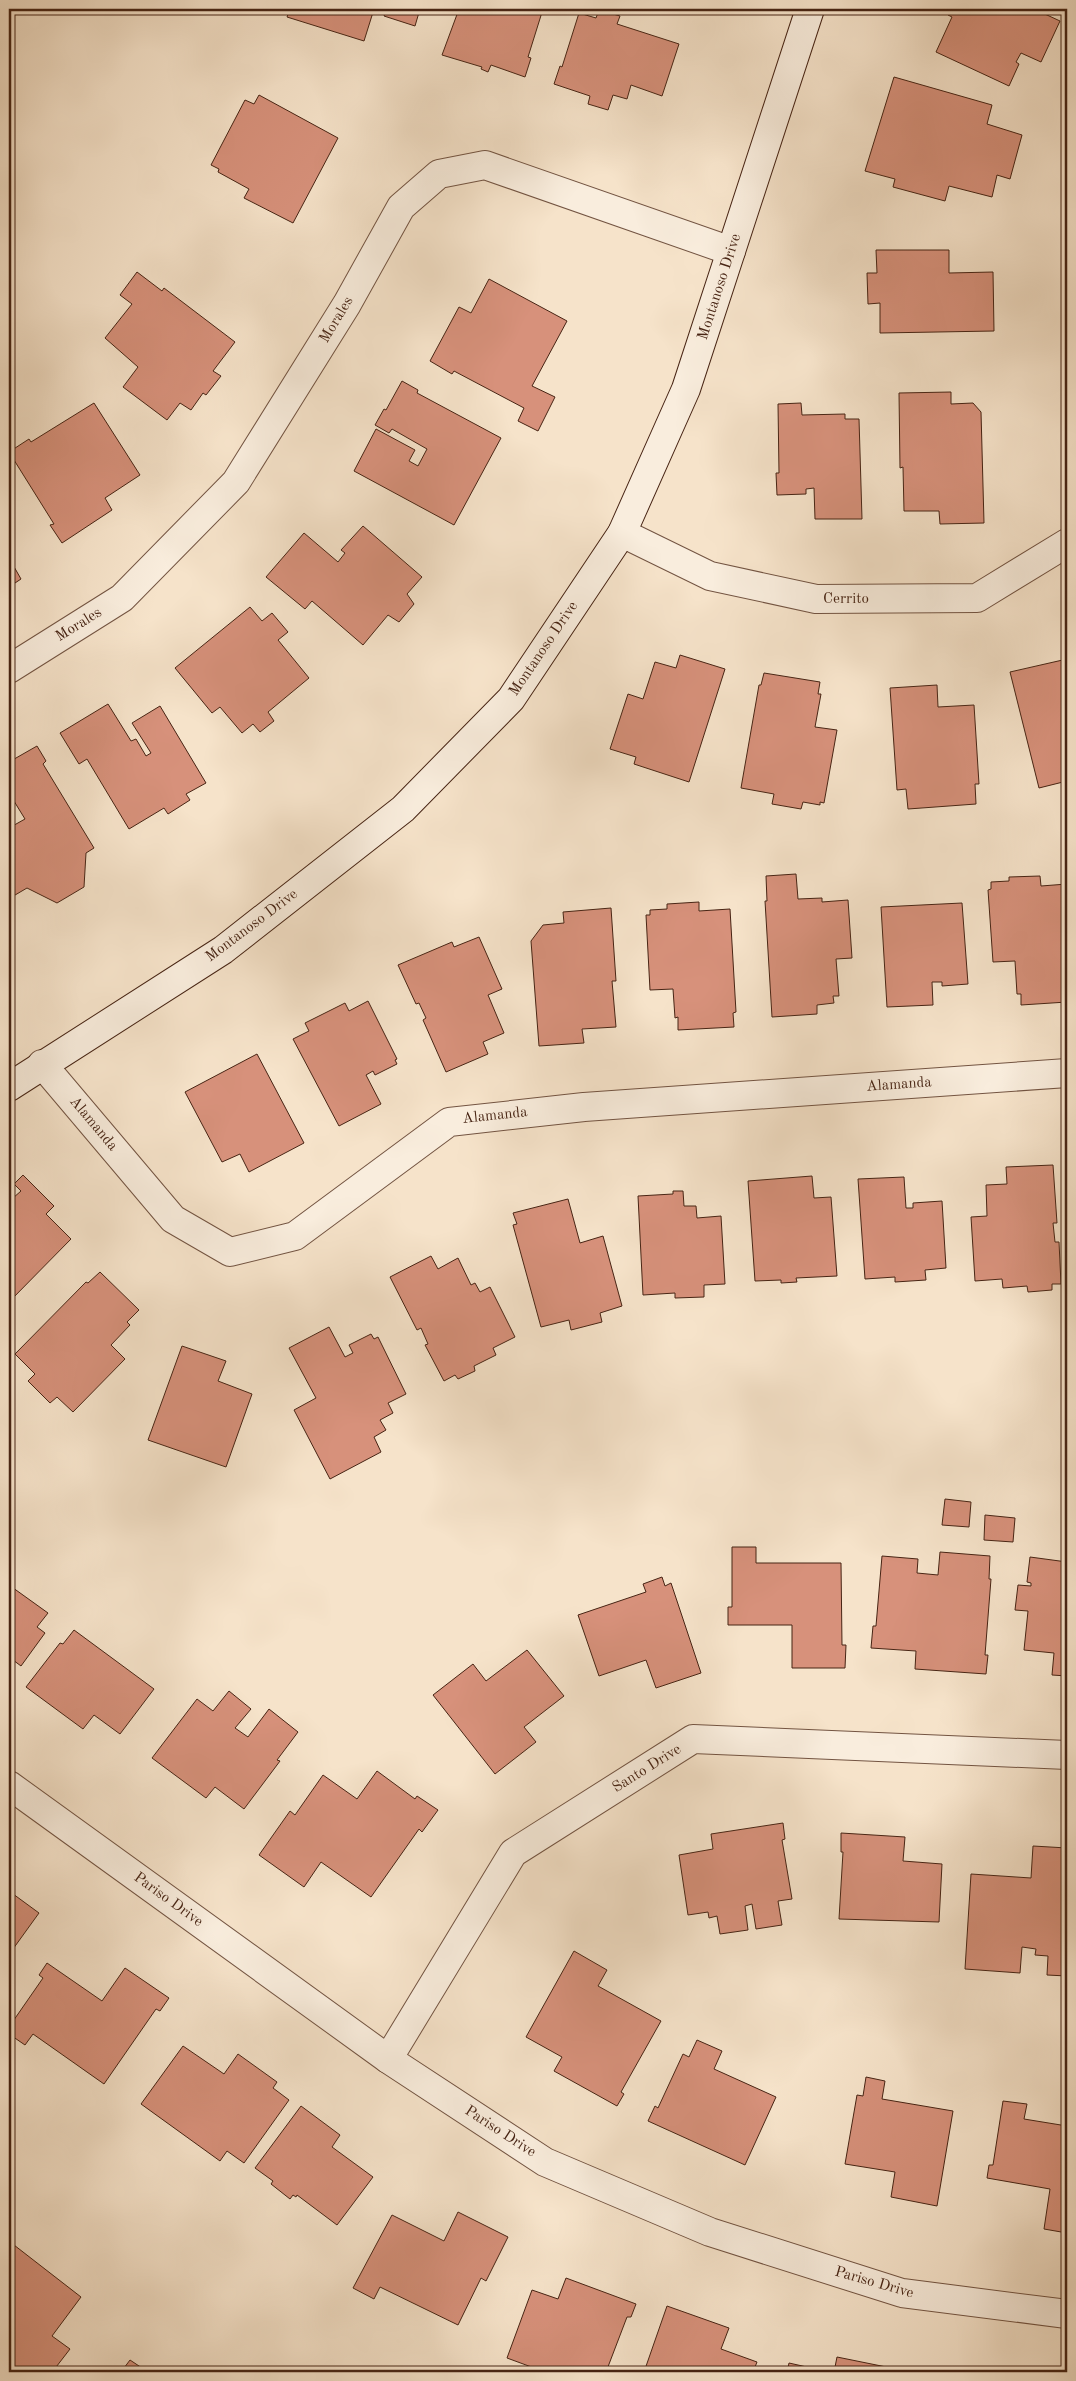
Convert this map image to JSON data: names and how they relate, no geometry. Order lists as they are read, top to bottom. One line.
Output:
{"streets":{"street":["Montanoso Drive","Morales","Cerrito","Alamanda","Santo Drive","Pariso Drive"]},"crossings":[["Montanoso Drive","Morales"],["Montanoso Drive","Cerrito"],["Montanoso Drive","Alamanda"],["Santo Drive","Pariso Drive"]]}
